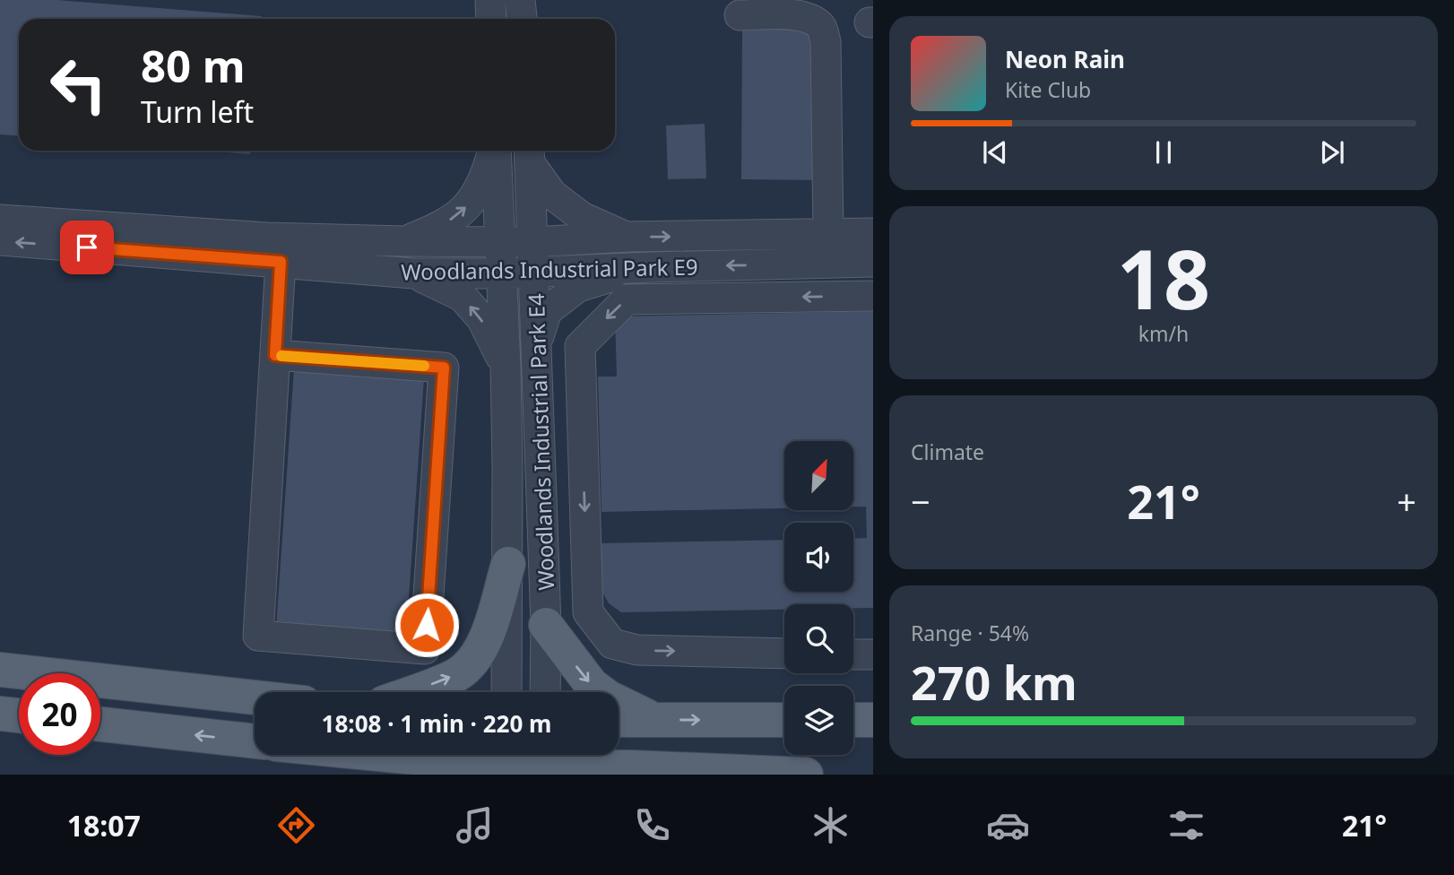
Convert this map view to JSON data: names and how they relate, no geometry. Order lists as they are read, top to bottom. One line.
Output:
{"streets":{"street":["Woodlands Industrial Park E9","Woodlands Industrial Park E4"]},"crossings":[["Woodlands Industrial Park E9","Woodlands Industrial Park E4"]],"north":"top right","page":{"turn":["80 m","Turn left"],"song":["Neon Rain","Kite Club"],"tile":[["18","km/h"],"Climate",["Range · 54%","270 km"]],"heat":["−","21°","+"],"limit":"20","trip":"18:08 · 1 min · 220 m","tabs":["18:07","21°"]}}
